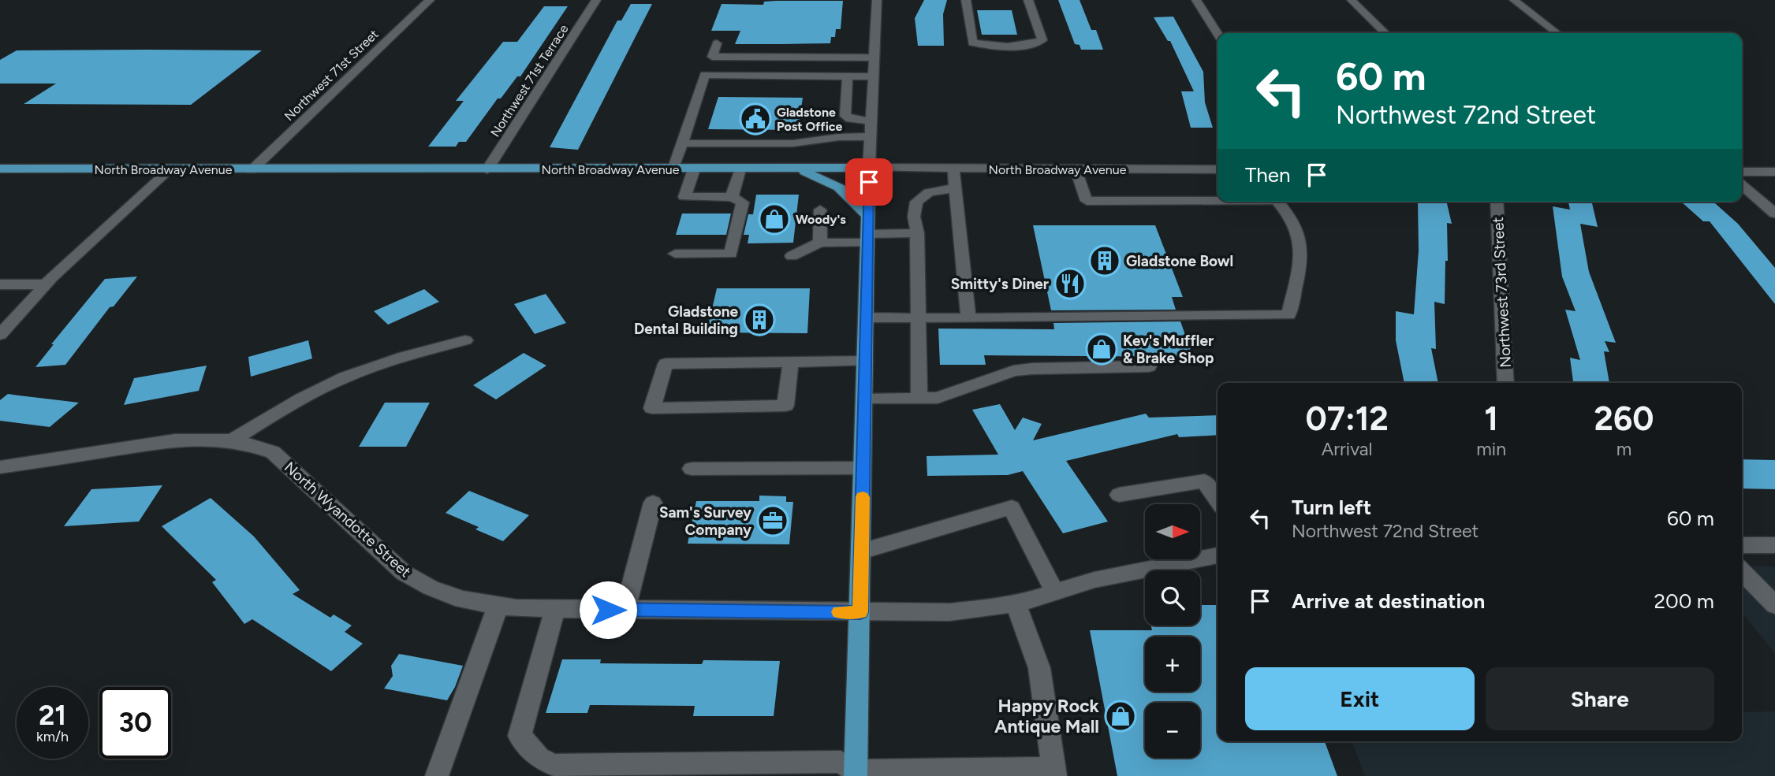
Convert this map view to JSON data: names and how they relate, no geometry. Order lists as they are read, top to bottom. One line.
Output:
{"streets":{"main road":["North Broadway Avenue"],"street":["Northwest 71st Street","Northwest 71st Terrace","Northwest 73rd Street","North Wyandotte Street"]},"crossings":[["Northwest 71st Street","North Broadway Avenue"],["Northwest 71st Terrace","North Broadway Avenue"]],"places":{"public building":["Gladstone Post Office"],"shop":["Woody's","Kev's Muffler & Brake Shop","Happy Rock Antique Mall"],"building":["Gladstone Bowl","Gladstone Dental Building"],"restaurant":["Smitty's Diner"],"office":["Sam's Survey Company"]},"north":"right","page":{"turn":["60 m","Northwest 72nd Street"],"then":"Then","eta":["07:12","Arrival","1","min","260","m"],"list":[{"name":"Turn left","note":"Northwest 72nd Street","value":"60 m"},{"name":"Arrive at destination","value":"200 m"}],"map_buttons":["+","−"],"buttons":["Exit","Share"],"speed":"21 km/h","limit":"30"}}
